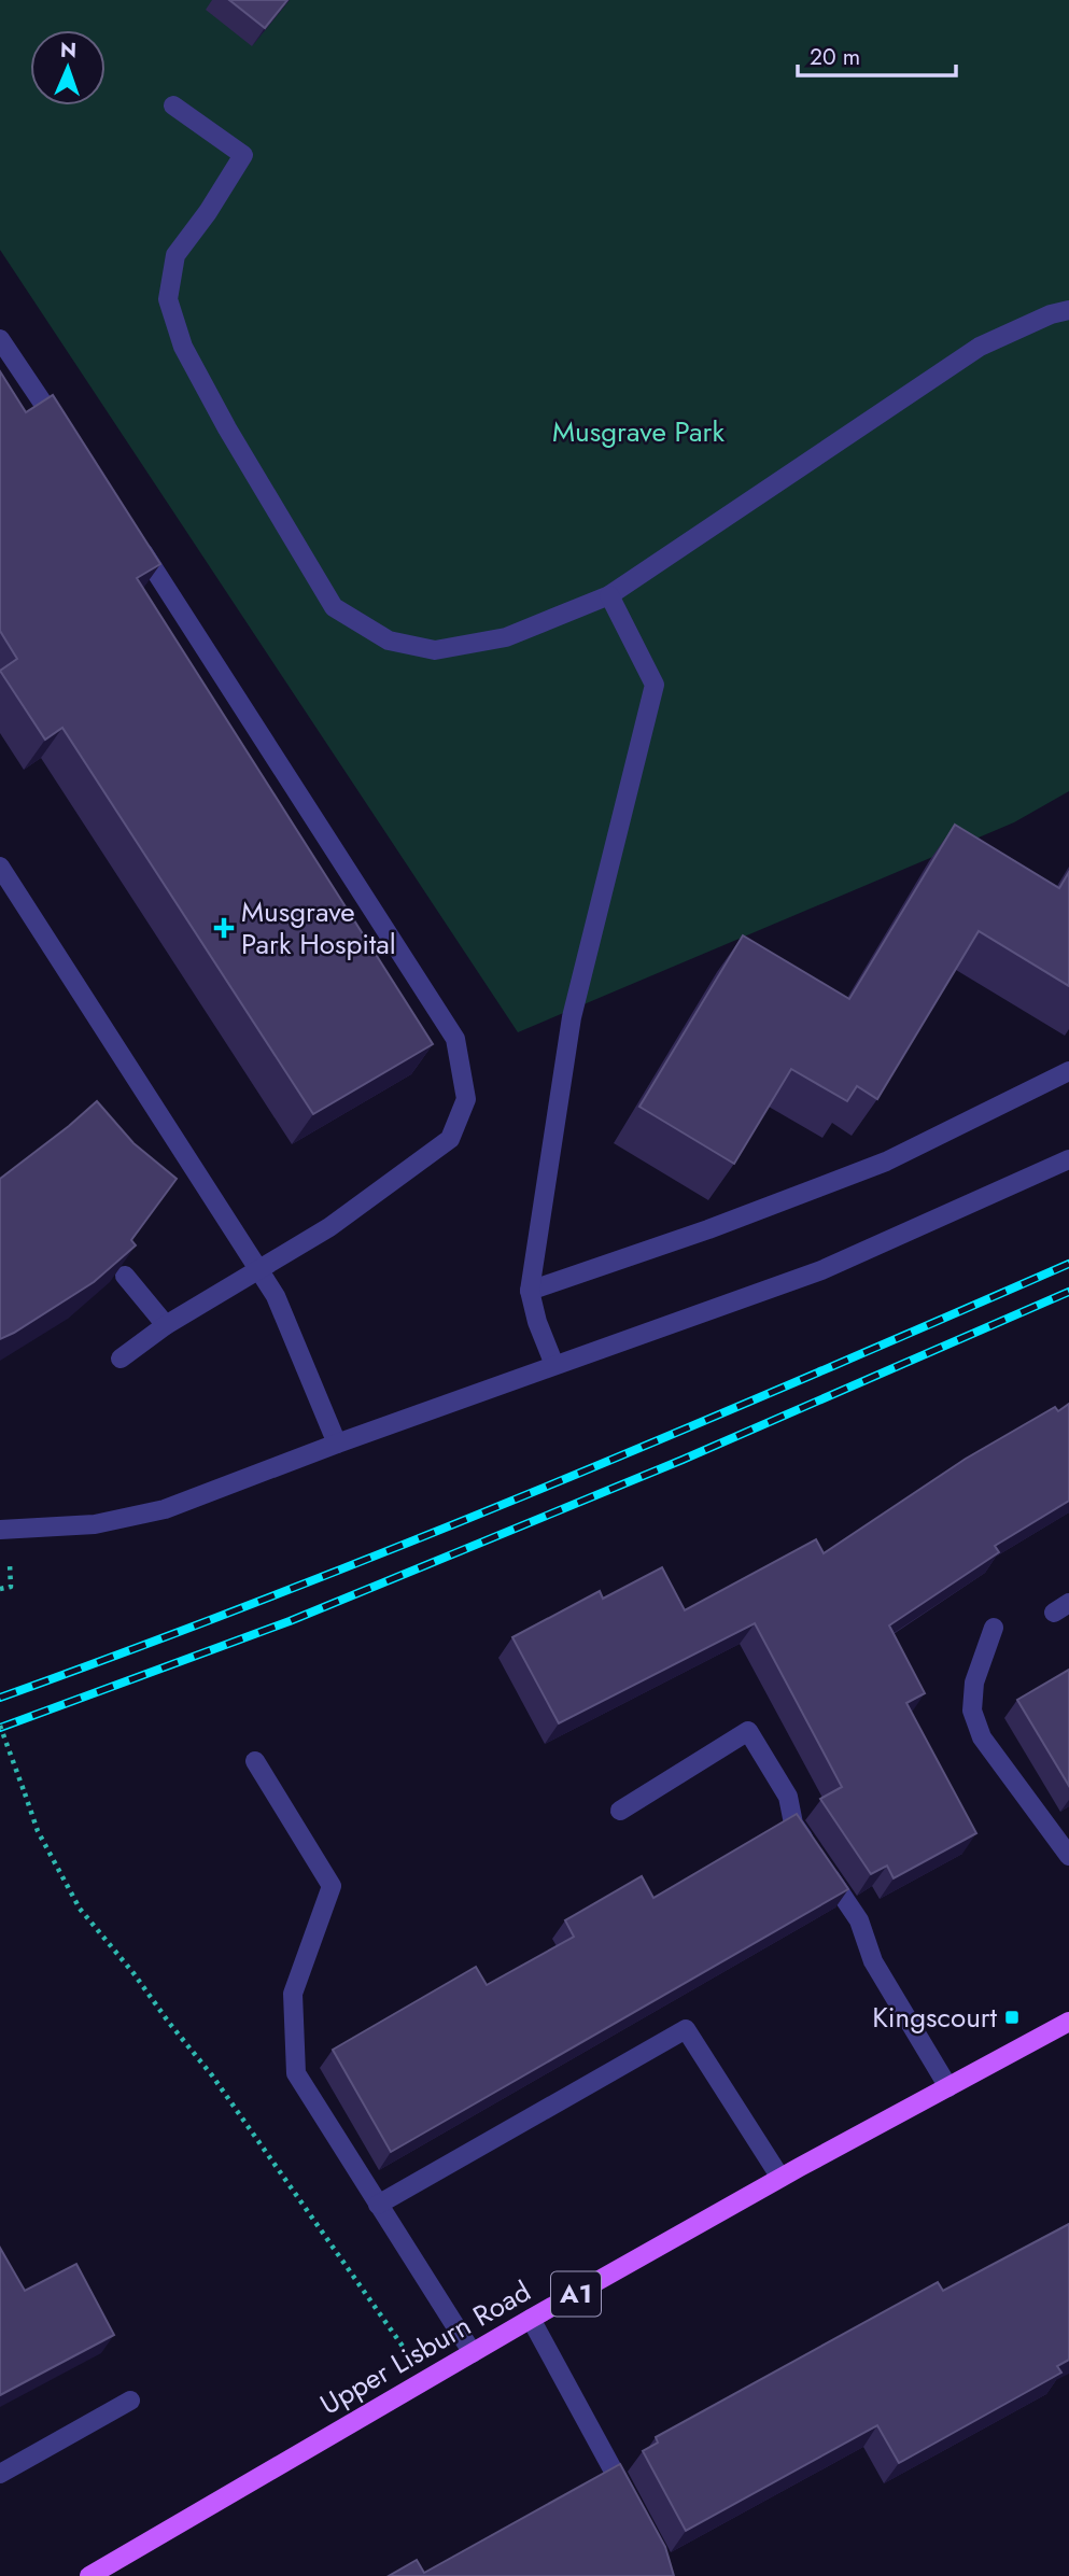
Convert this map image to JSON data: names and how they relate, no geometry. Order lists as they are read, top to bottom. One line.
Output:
{"streets":{"main road":["A1","Upper Lisburn Road"]},"parks":["Musgrave Park"],"places":{"health":["Musgrave Park Hospital"],"transit":["Kingscourt"]},"scale_bar":"20 m","north":"top"}
